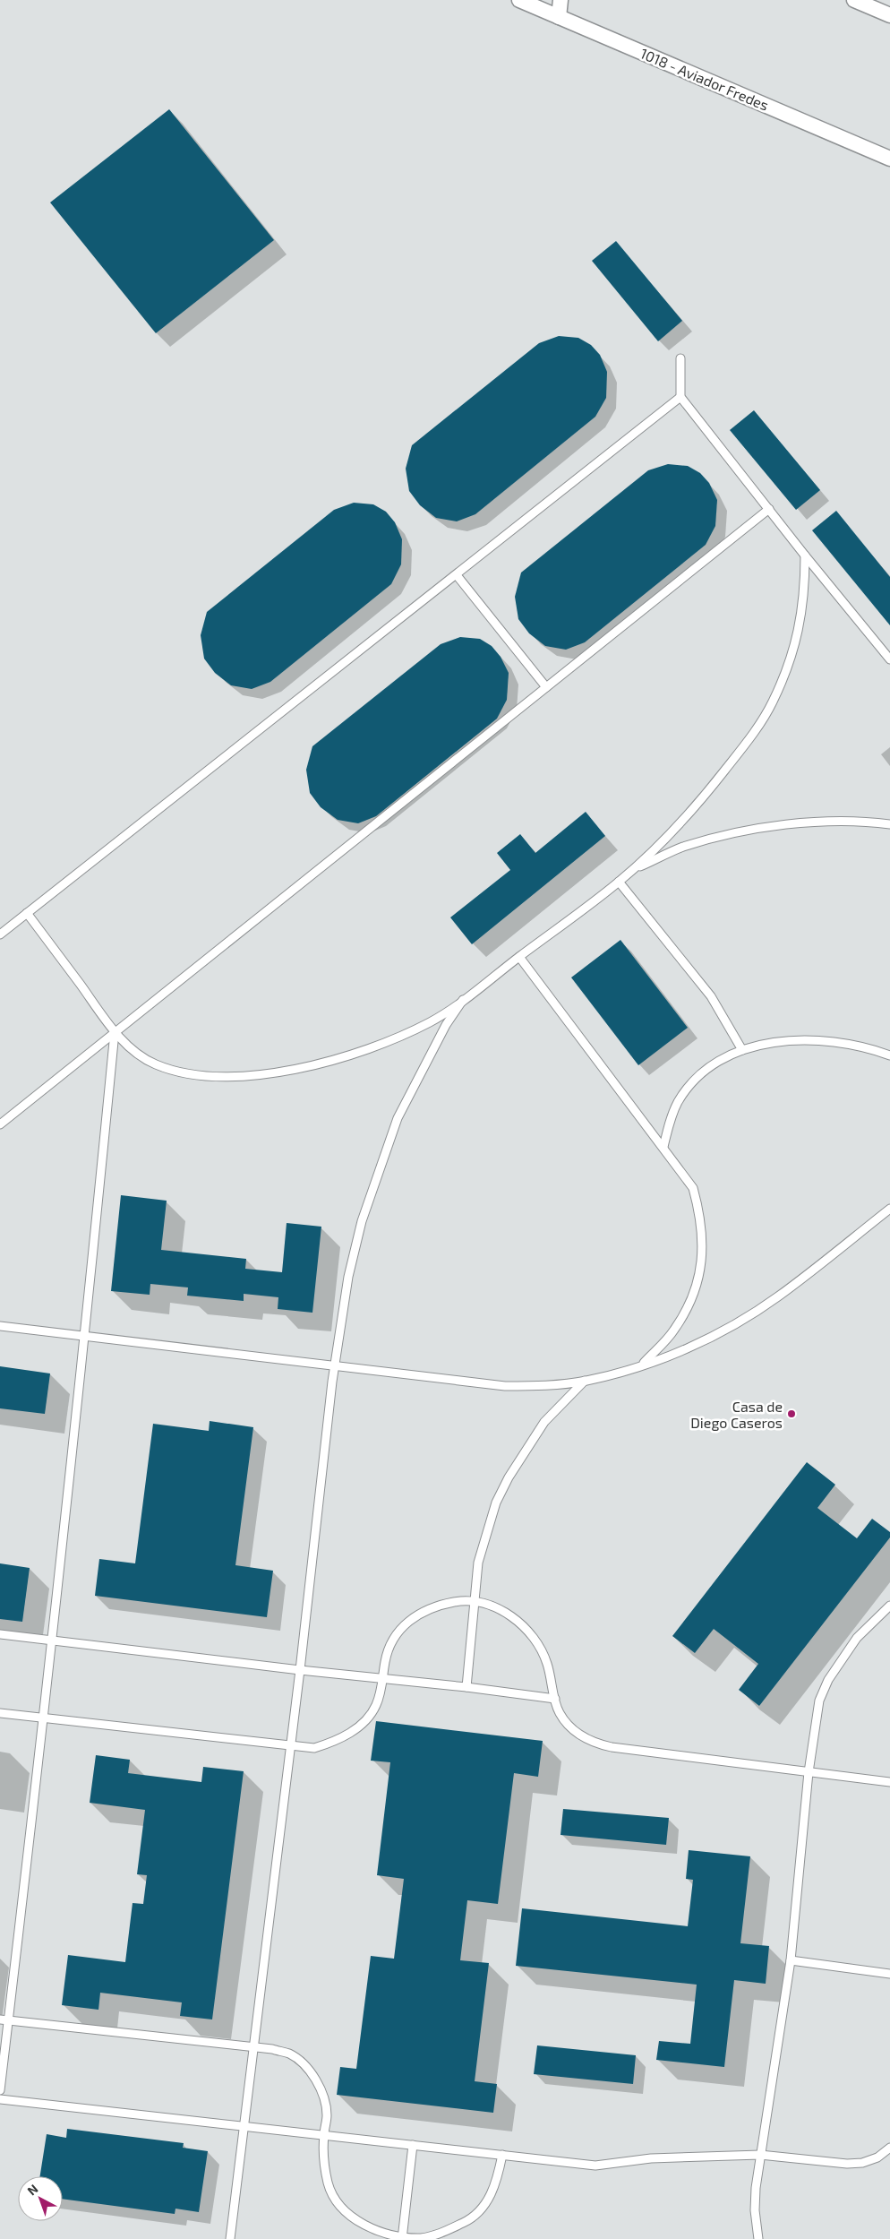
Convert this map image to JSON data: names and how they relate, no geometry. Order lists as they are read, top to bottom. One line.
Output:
{"streets":{"street":["1018 - Aviador Fredes"]},"places":["Casa de Diego Caseros"],"north":"top left"}
